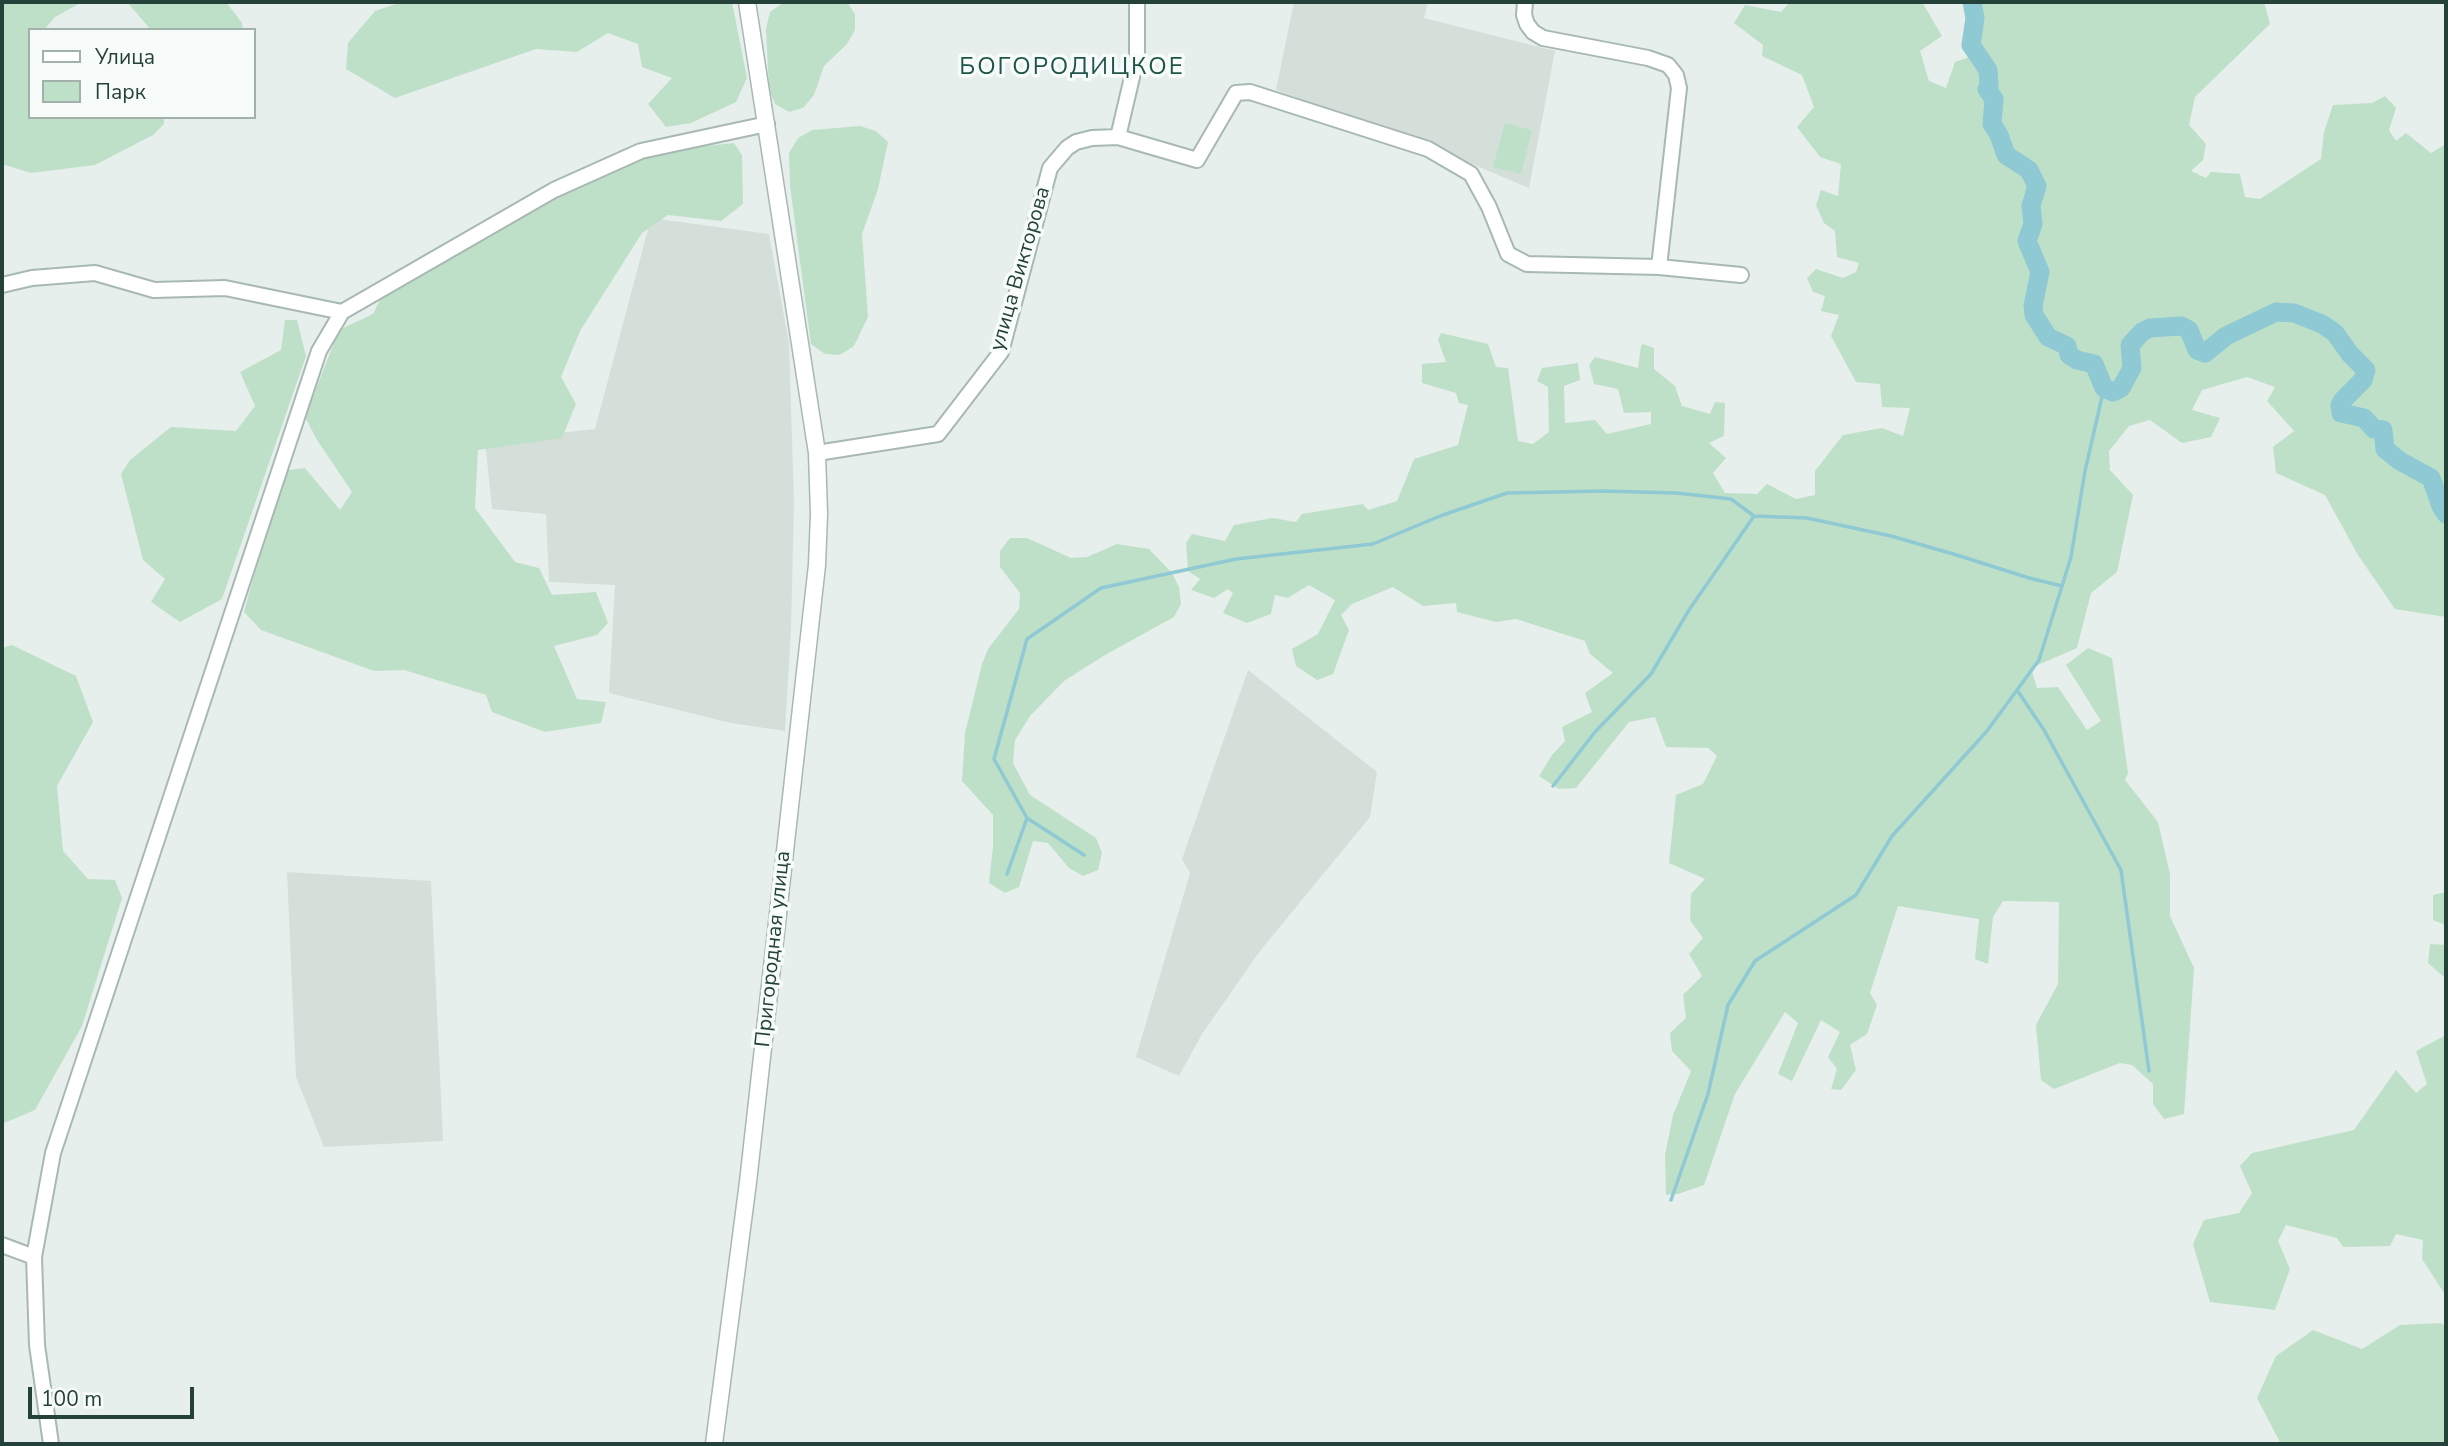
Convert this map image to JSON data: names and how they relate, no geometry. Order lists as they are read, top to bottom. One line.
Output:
{"streets":{"street":["улица Викторова","Пригородная улица"]},"crossings":[["улица Викторова","Пригородная улица"]],"districts":["БОГОРОДИЦКОЕ"],"legend":["Улица","Парк"],"scale_bar":"100 m"}
